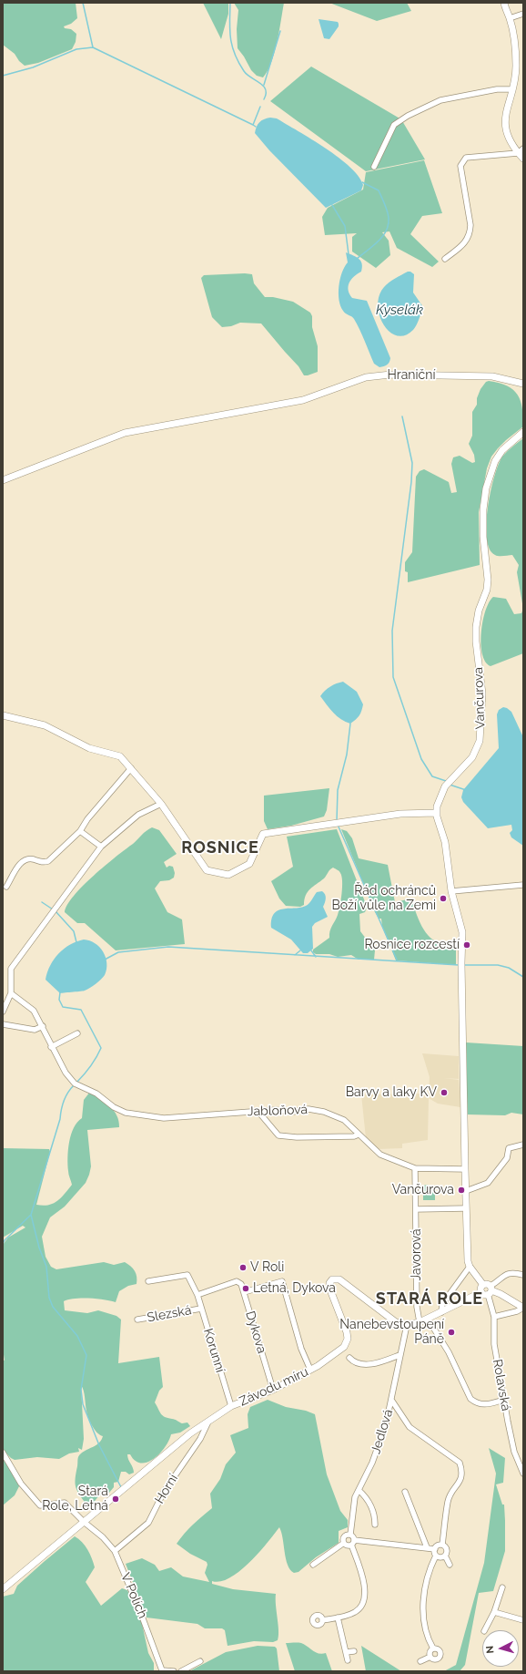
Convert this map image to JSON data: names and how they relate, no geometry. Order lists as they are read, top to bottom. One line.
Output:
{"streets":{"street":["Hraniční","Vančurova","Jabloňová","Javorová","Slezská","Dykova","Korunní","Rolavská","Závodu míru","Jedlová","Horní","V Polích"]},"crossings":[["Jabloňová","Javorová"],["Slezská","Korunní"],["Dykova","Závodu míru"],["Korunní","Závodu míru"],["Závodu míru","Jedlová"],["Závodu míru","Horní"],["Závodu míru","V Polích"],["Horní","V Polích"]],"districts":["ROSNICE","STARÁ ROLE"],"water":["Kyselák"],"places":["Řád ochránců Boží vůle na Zemi","Rosnice rozcestí","Barvy a laky KV","Vančurova","V Roli","Letná, Dykova","Nanebevstoupení Páně","Stará Role, Letná"],"north":"left"}
